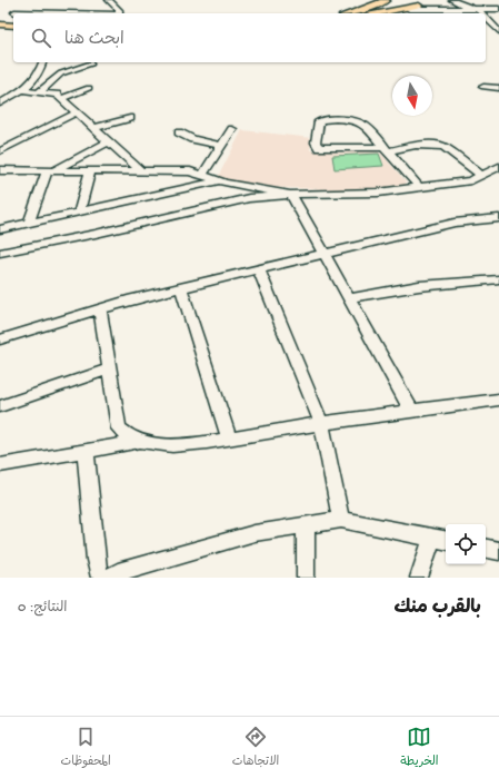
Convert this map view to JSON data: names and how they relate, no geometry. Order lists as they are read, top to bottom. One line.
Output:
{"north":"bottom","page":{"search":"ابحث هنا","heading":["بالقرب منك","النتائج: 0"],"nav":["الخريطة","الاتجاهات","المحفوظات"]}}
